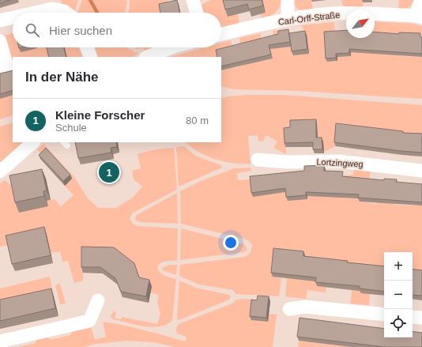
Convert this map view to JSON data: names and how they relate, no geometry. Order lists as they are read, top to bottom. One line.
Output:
{"streets":{"street":["Carl-Orff-Straße","Lortzingweg"]},"north":"top right","page":{"search":"Hier suchen","heading":"In der Nähe","list":[{"mark":"1","name":"Kleine Forscher","note":"Schule","value":"80 m"}],"pins":"1","map_buttons":["+","−"]}}
